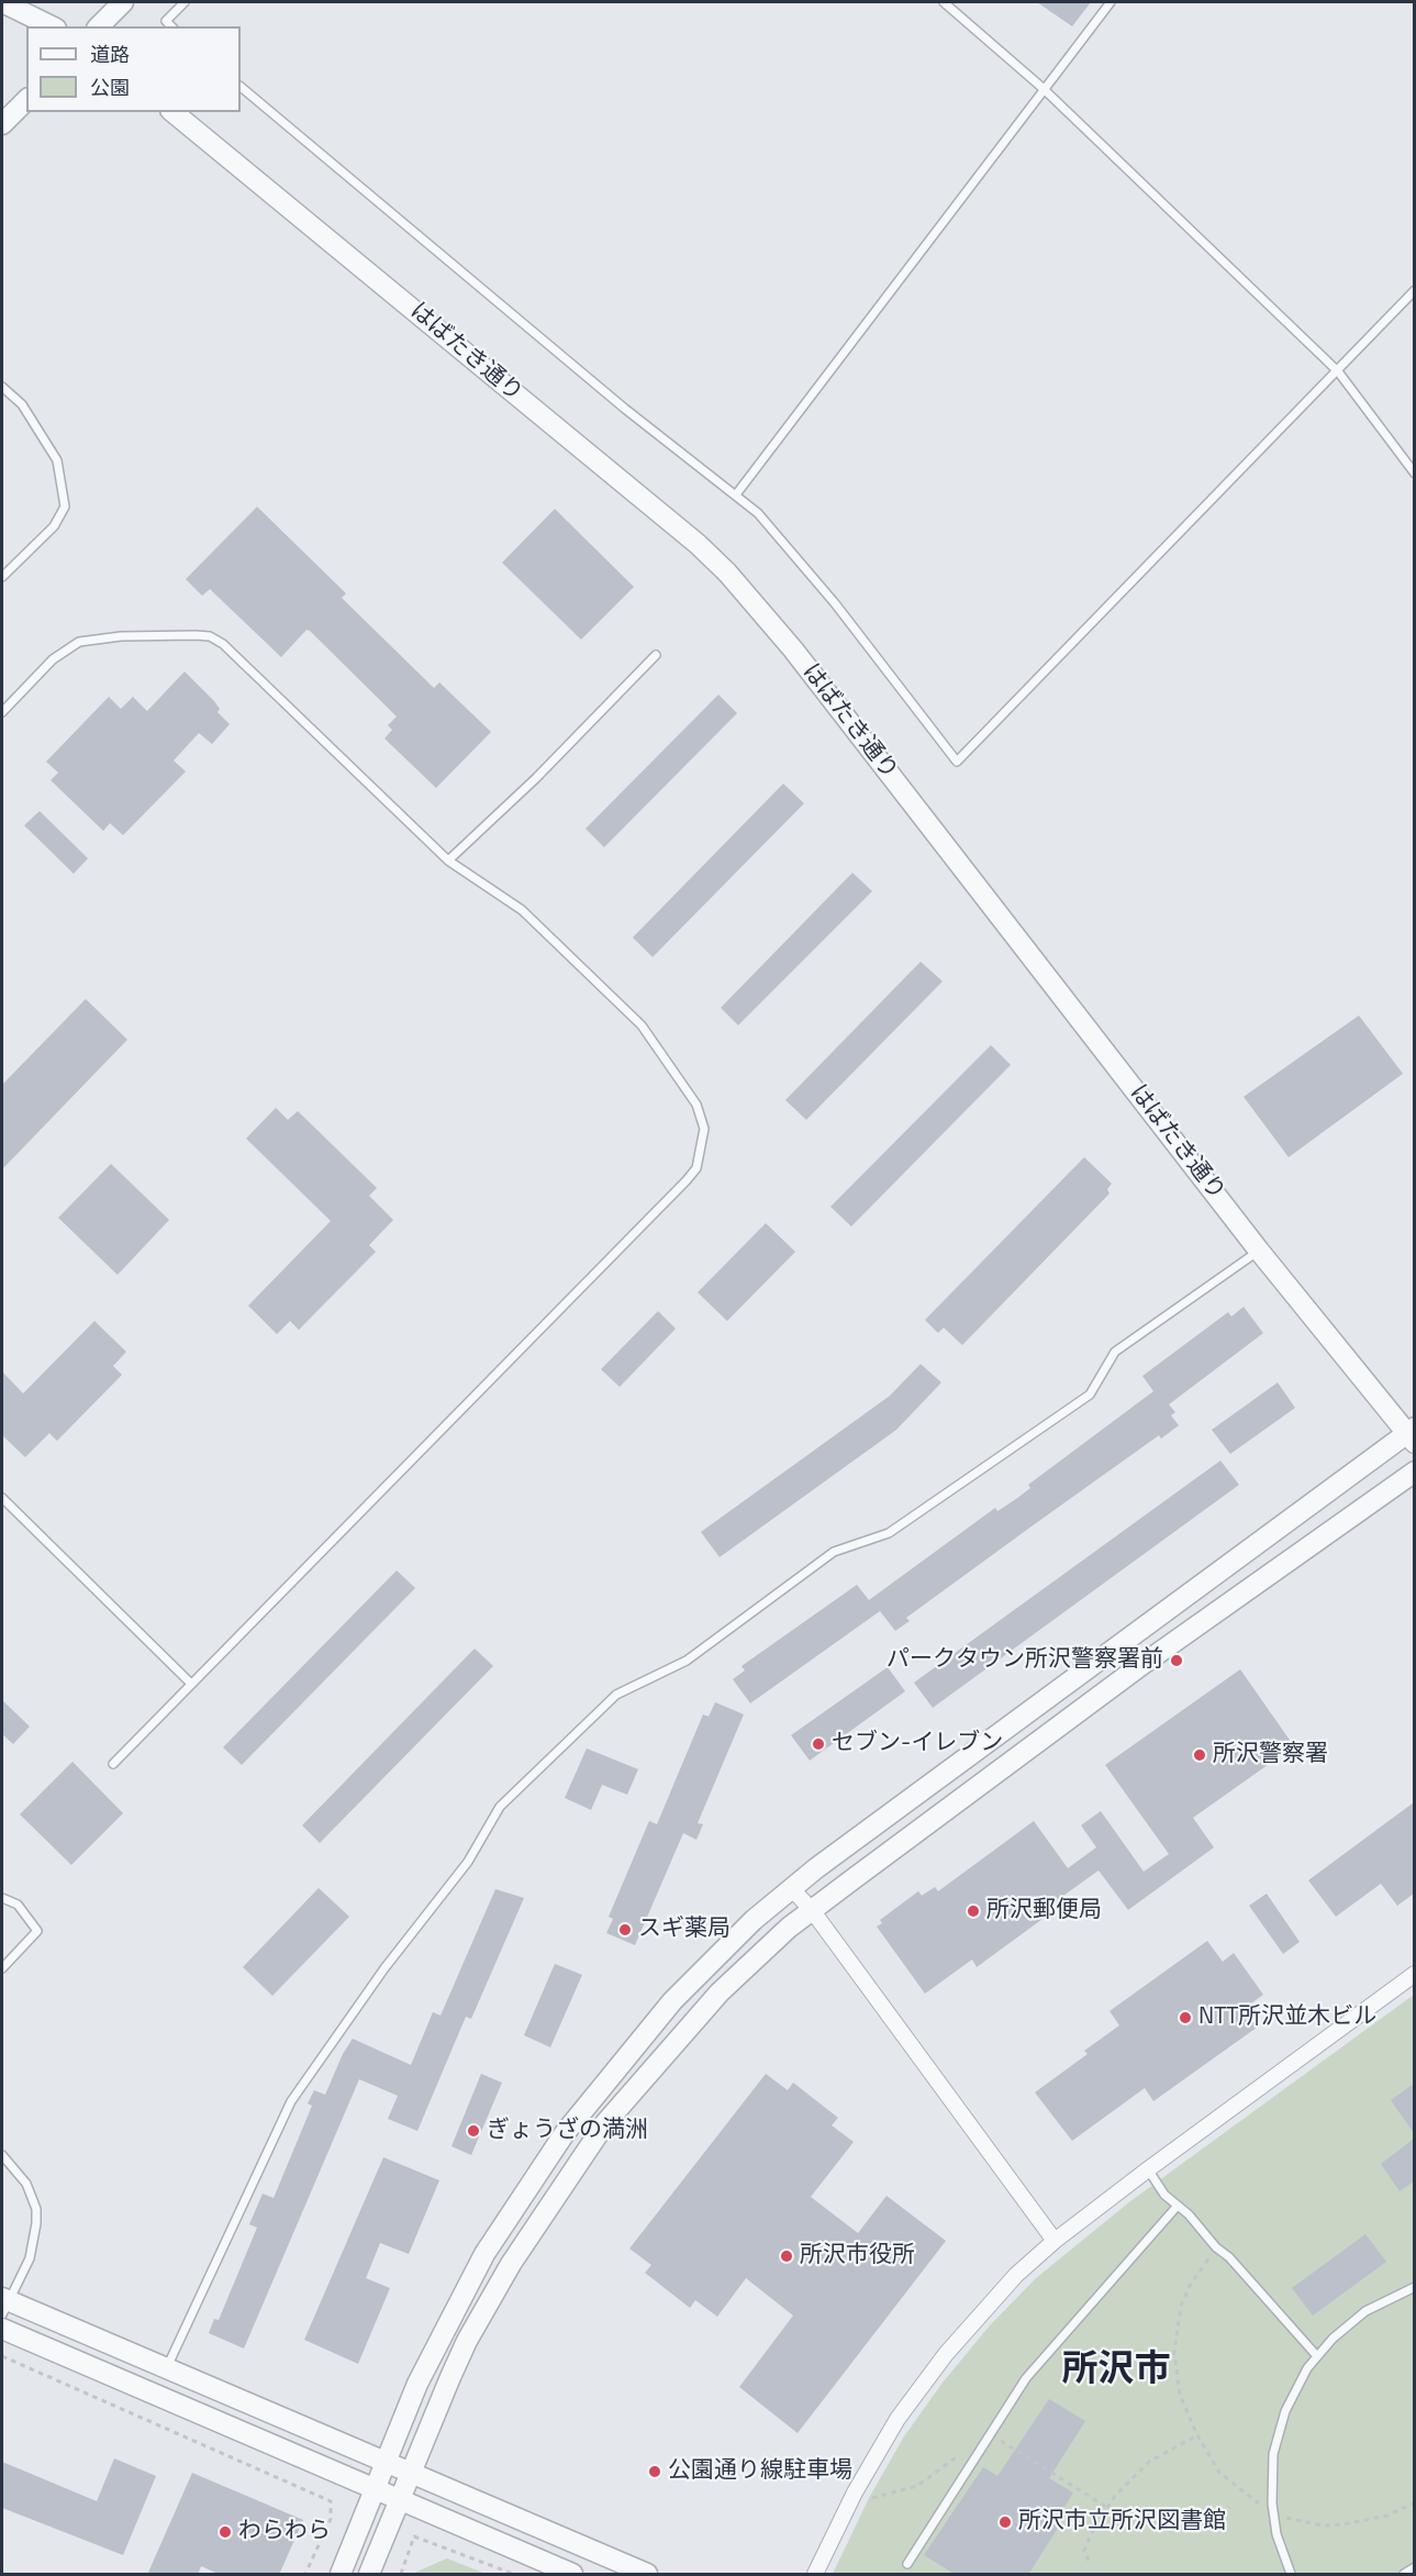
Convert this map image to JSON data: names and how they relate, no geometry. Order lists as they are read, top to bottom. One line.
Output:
{"streets":{"street":["はばたき通り"]},"districts":["所沢市"],"places":["パークタウン所沢警察署前","セブン-イレブン","所沢警察署","所沢郵便局","スギ薬局","NTT所沢並木ビル","ぎょうざの満洲","所沢市役所","公園通り線駐車場","所沢市立所沢図書館","わらわら"],"legend":["道路","公園"]}
